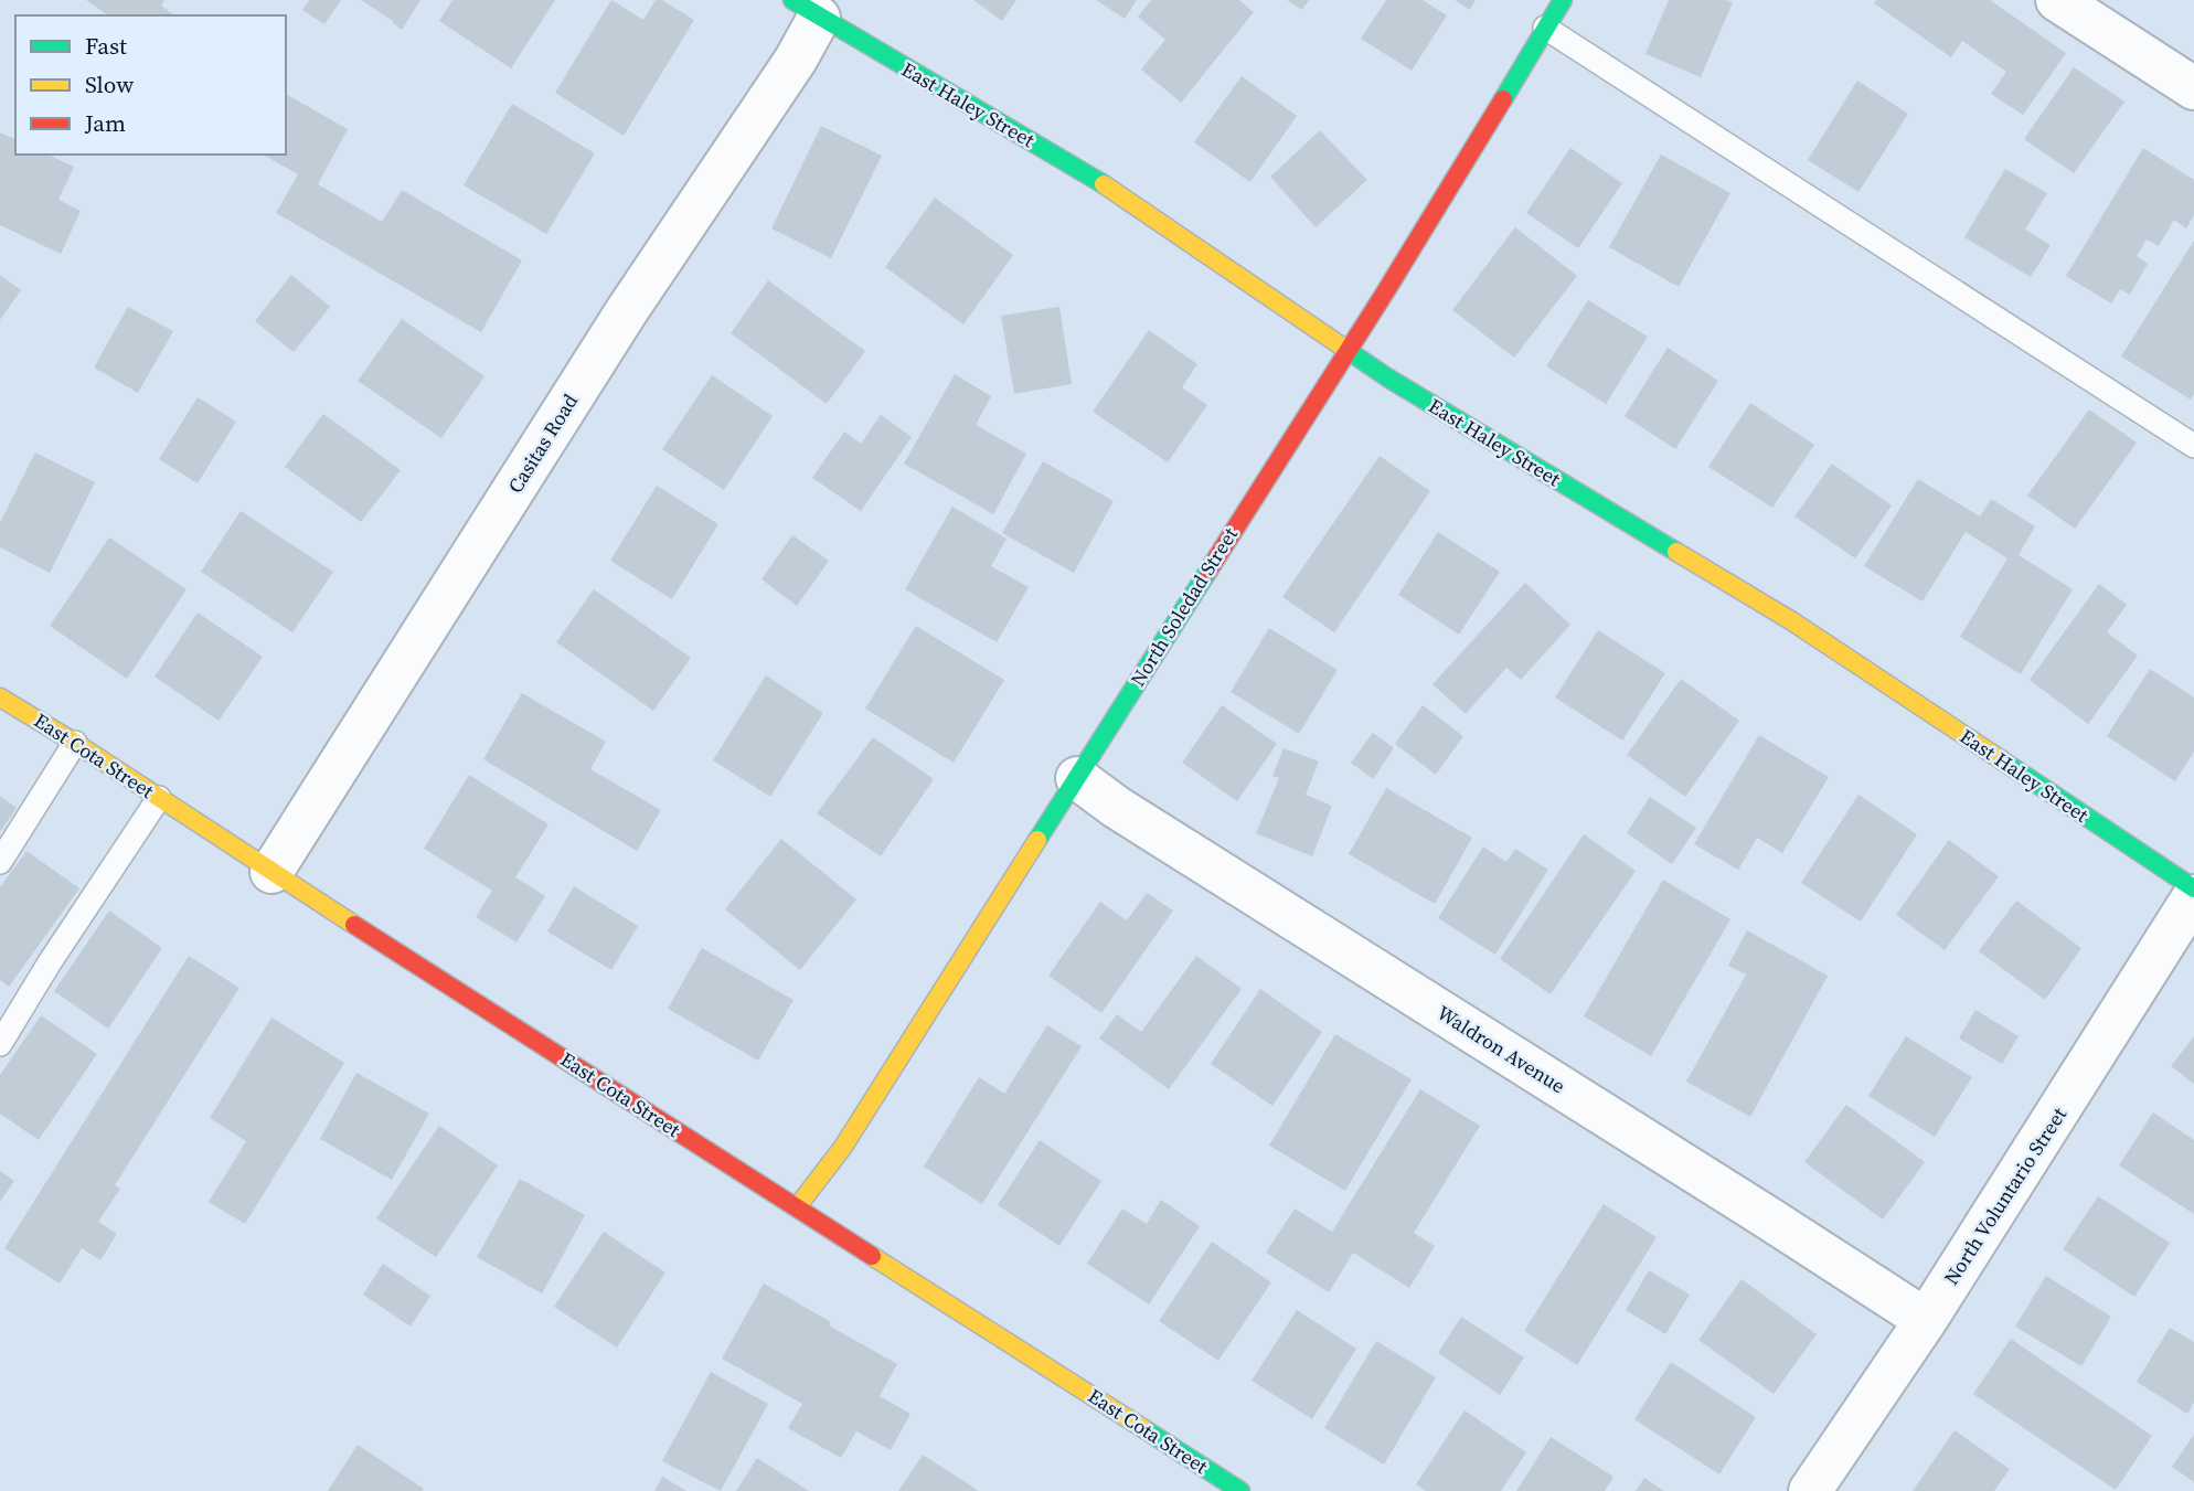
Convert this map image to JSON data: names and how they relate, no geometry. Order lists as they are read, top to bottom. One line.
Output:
{"streets":{"street":["East Haley Street","Casitas Road","North Soledad Street","East Cota Street","Waldron Avenue","North Voluntario Street"]},"crossings":[["East Haley Street","Casitas Road"],["East Haley Street","North Soledad Street"],["Casitas Road","East Cota Street"],["North Soledad Street","East Cota Street"],["North Soledad Street","Waldron Avenue"],["Waldron Avenue","North Voluntario Street"]],"legend":["Fast","Slow","Jam"]}
